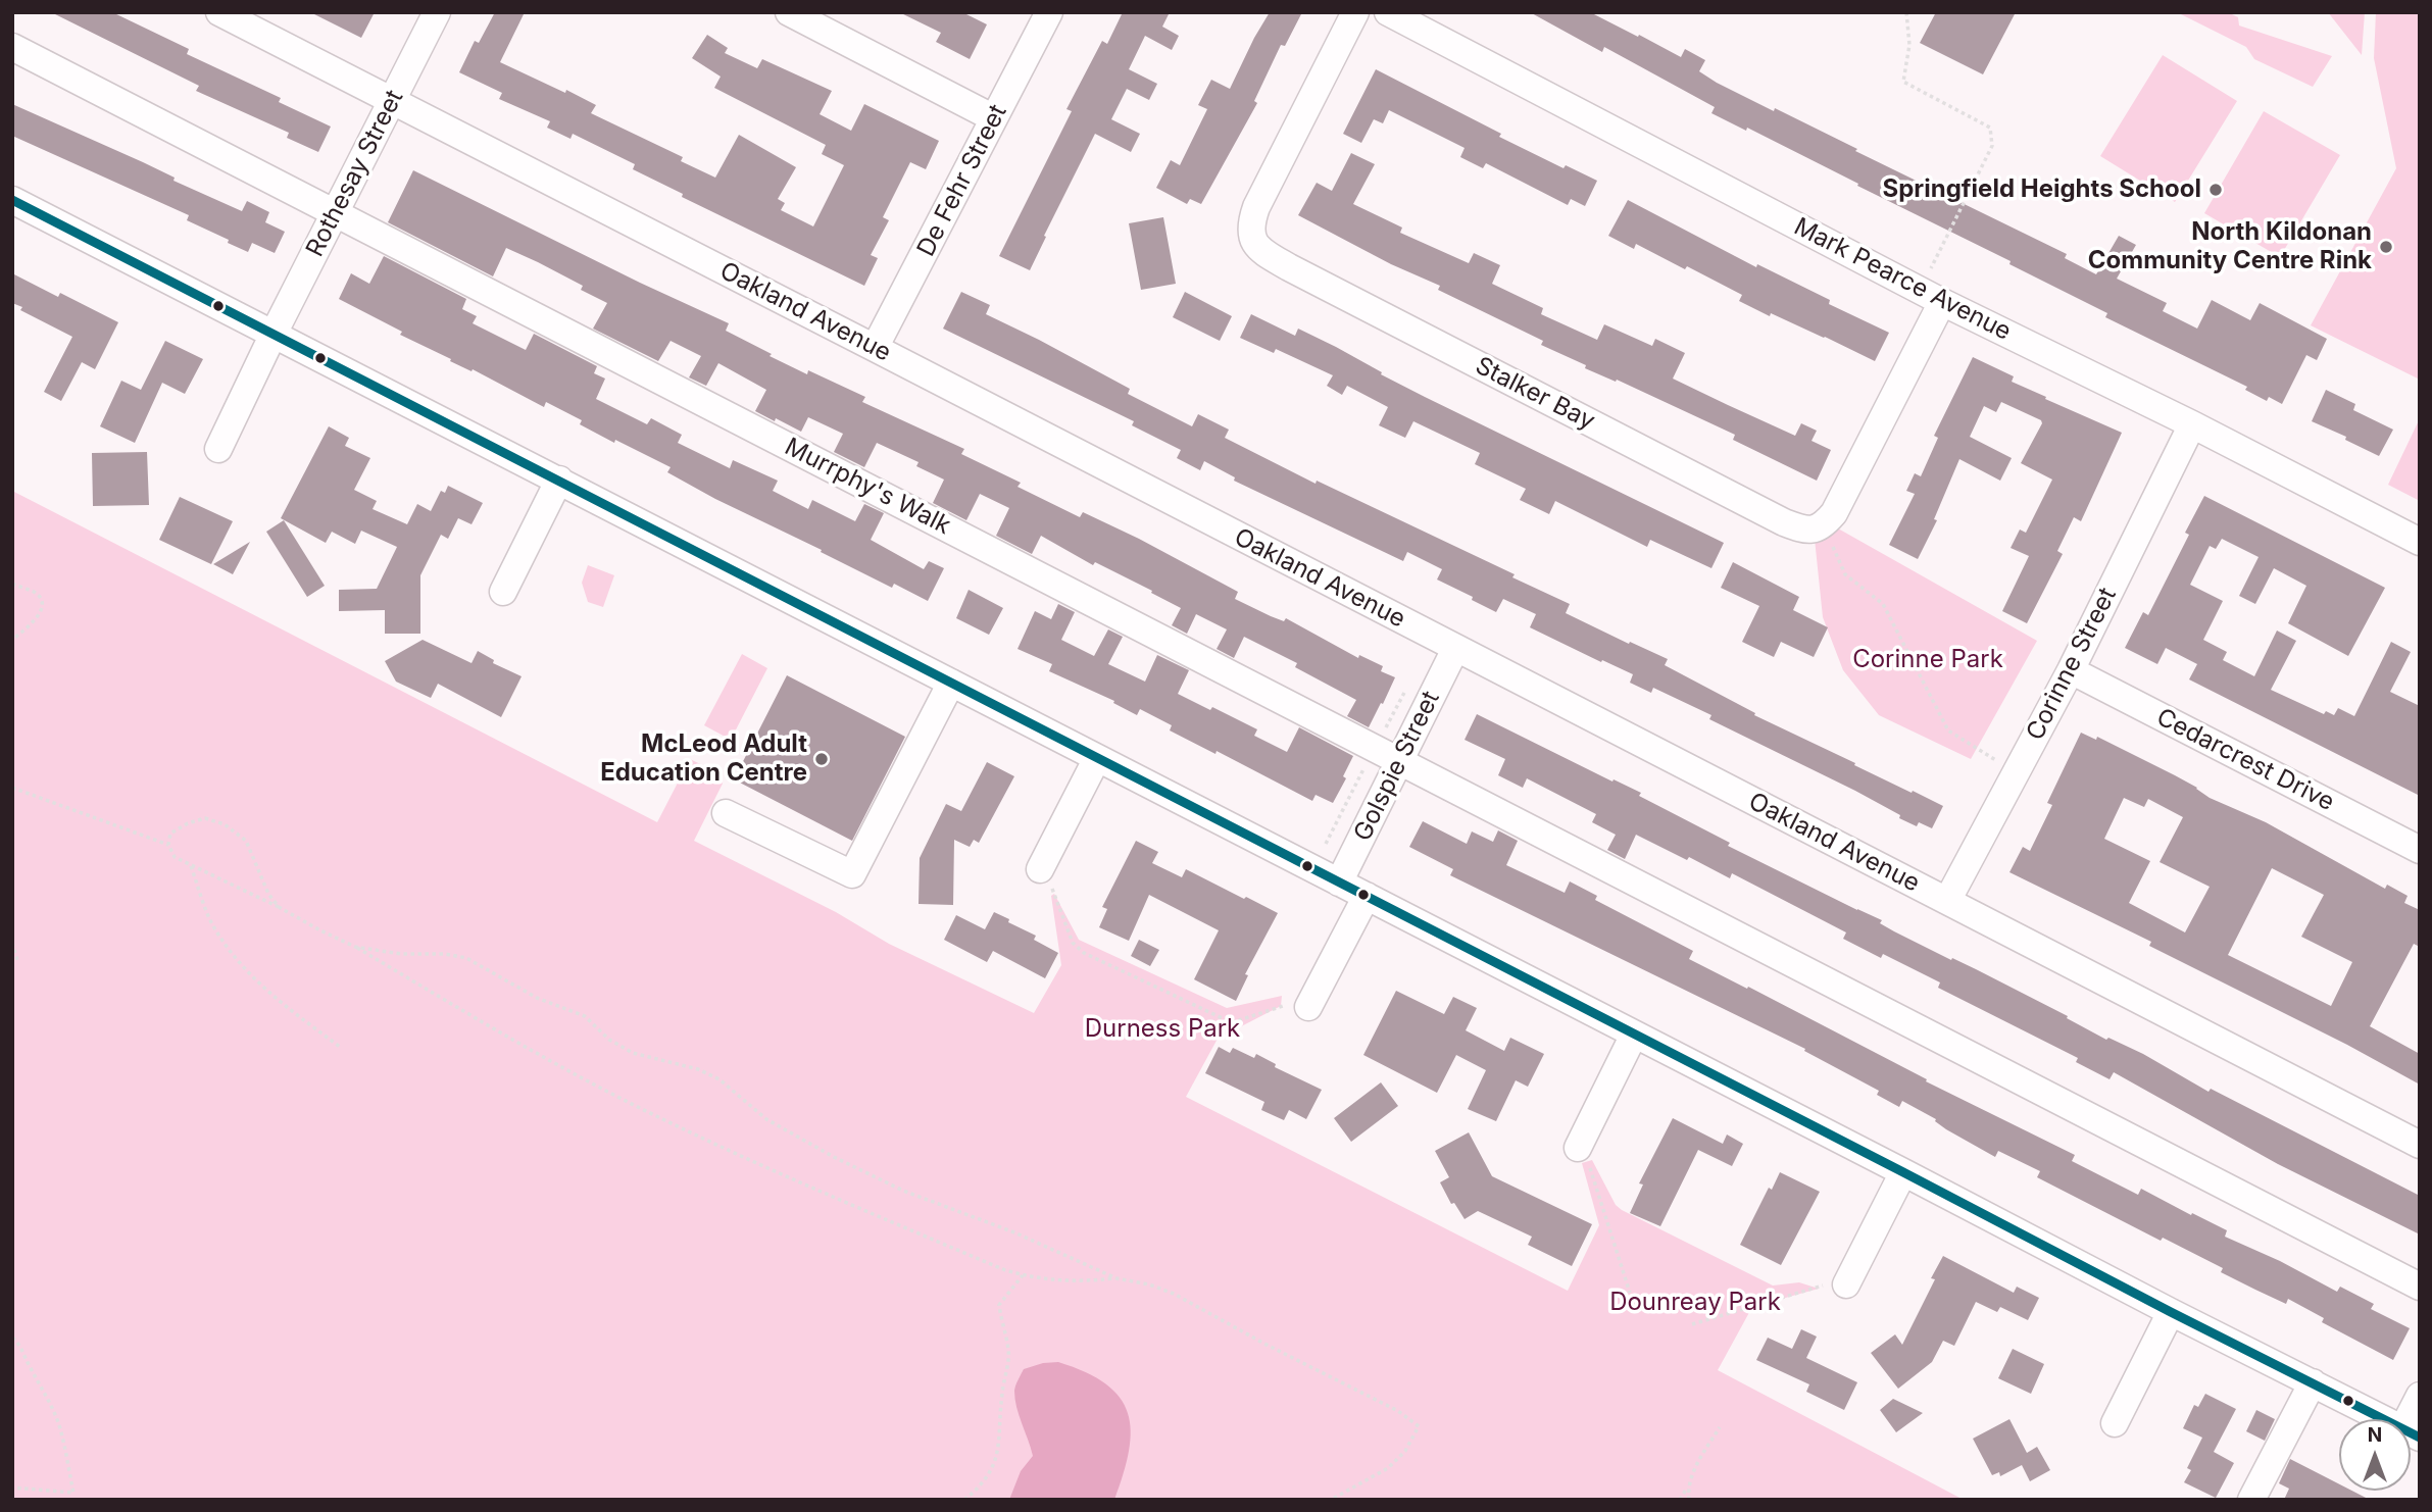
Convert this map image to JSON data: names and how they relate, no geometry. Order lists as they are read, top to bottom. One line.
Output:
{"streets":{"street":["Rothesay Street","De Fehr Street","Mark Pearce Avenue","Oakland Avenue","Stalker Bay","Murrphy's Walk","Corinne Street","Cedarcrest Drive","Golspie Street"]},"crossings":[["Rothesay Street","Oakland Avenue"],["Rothesay Street","Murrphy's Walk"],["De Fehr Street","Oakland Avenue"],["Mark Pearce Avenue","Corinne Street"],["Oakland Avenue","Corinne Street"],["Oakland Avenue","Golspie Street"],["Murrphy's Walk","Golspie Street"],["Corinne Street","Cedarcrest Drive"]],"parks":["Corinne Park","Durness Park","Dounreay Park"],"places":["Springfield Heights School","North Kildonan Community Centre Rink","McLeod Adult Education Centre"],"north":"top"}
